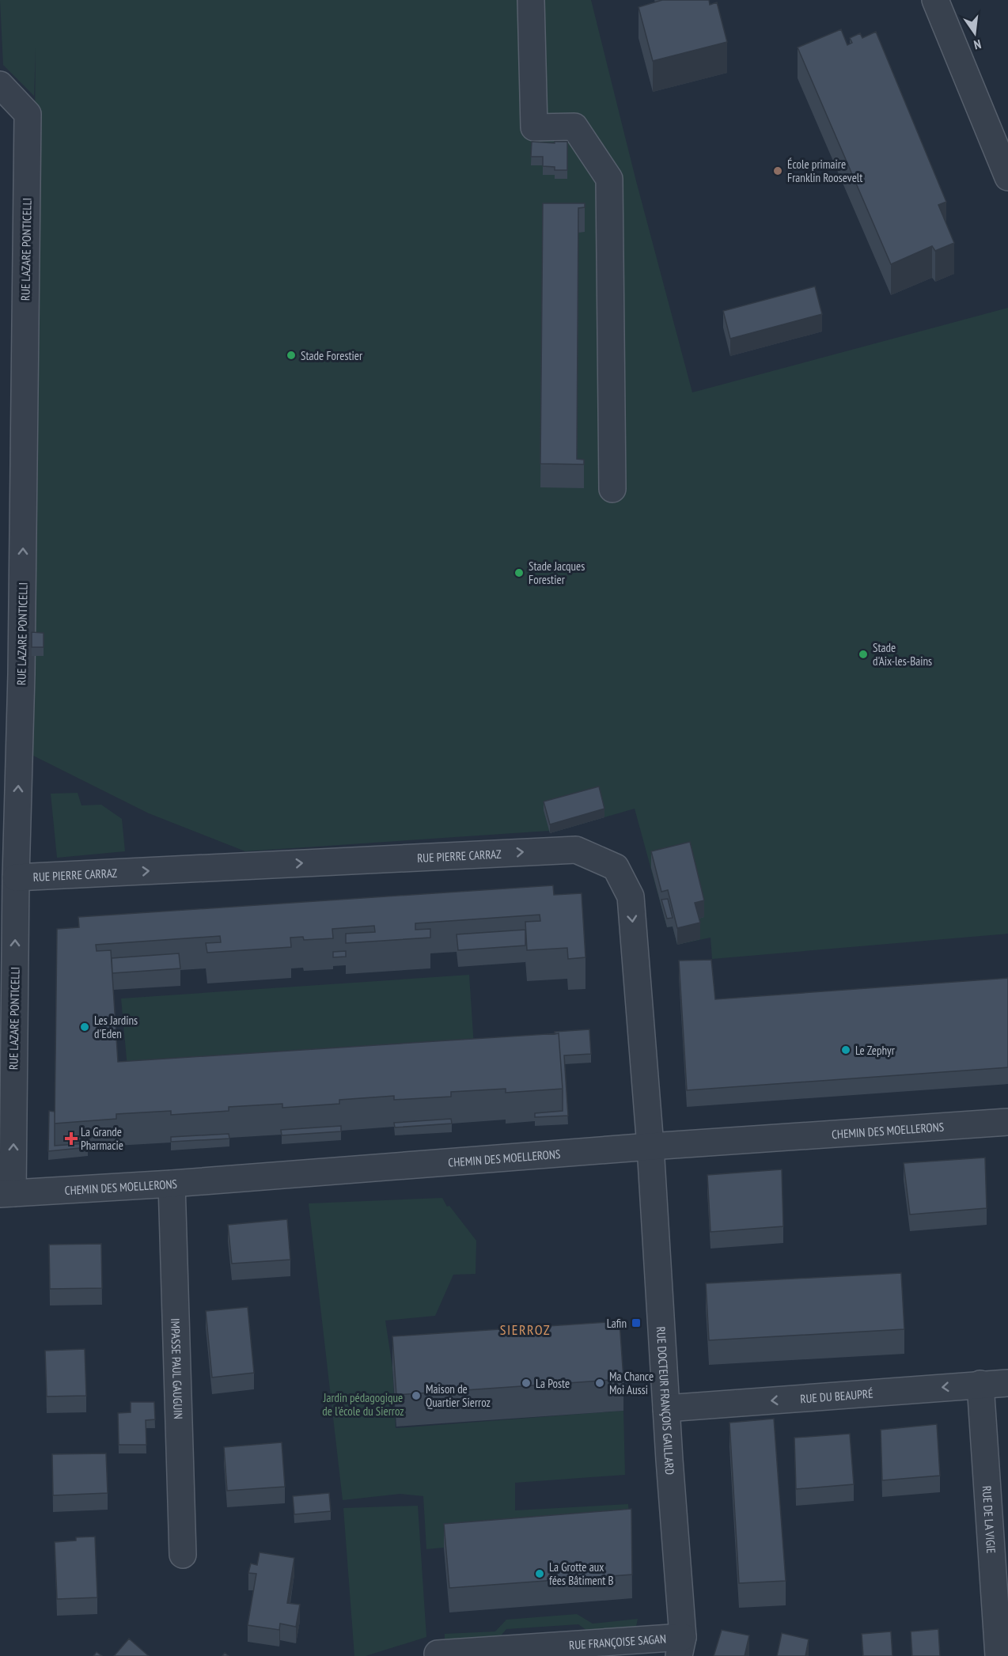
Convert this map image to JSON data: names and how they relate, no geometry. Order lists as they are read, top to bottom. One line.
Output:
{"streets":{"street":["RUE LAZARE PONTICELLI","RUE PIERRE CARRAZ","CHEMIN DES MOELLERONS","IMPASSE PAUL GAUGUIN","RUE DU BEAUPRÉ","RUE DOCTEUR FRANÇOIS GAILLARD","RUE DE LA VIGIE","RUE FRANÇOISE SAGAN"]},"crossings":[["RUE LAZARE PONTICELLI","RUE PIERRE CARRAZ"],["RUE LAZARE PONTICELLI","CHEMIN DES MOELLERONS"],["RUE PIERRE CARRAZ","CHEMIN DES MOELLERONS"],["RUE PIERRE CARRAZ","RUE DOCTEUR FRANÇOIS GAILLARD"],["CHEMIN DES MOELLERONS","IMPASSE PAUL GAUGUIN"],["CHEMIN DES MOELLERONS","RUE DOCTEUR FRANÇOIS GAILLARD"],["RUE DU BEAUPRÉ","RUE DOCTEUR FRANÇOIS GAILLARD"],["RUE DU BEAUPRÉ","RUE DE LA VIGIE"],["RUE DOCTEUR FRANÇOIS GAILLARD","RUE FRANÇOISE SAGAN"]],"one_way":["RUE LAZARE PONTICELLI","RUE DU BEAUPRÉ"],"districts":["SIERROZ"],"parks":["Jardin pédagogique de l'école du Sierroz"],"places":{"other":["École primaire Franklin Roosevelt","Stade Forestier","Stade Jacques Forestier","Stade d'Aix-les-Bains","Les Jardins d'Eden","Le Zephyr","La Poste","Ma Chance Moi Aussi","Maison de Quartier Sierroz","La Grotte aux fées Bâtiment B"],"health":["La Grande Pharmacie"],"transit":["Lafin"]},"north":"bottom"}
